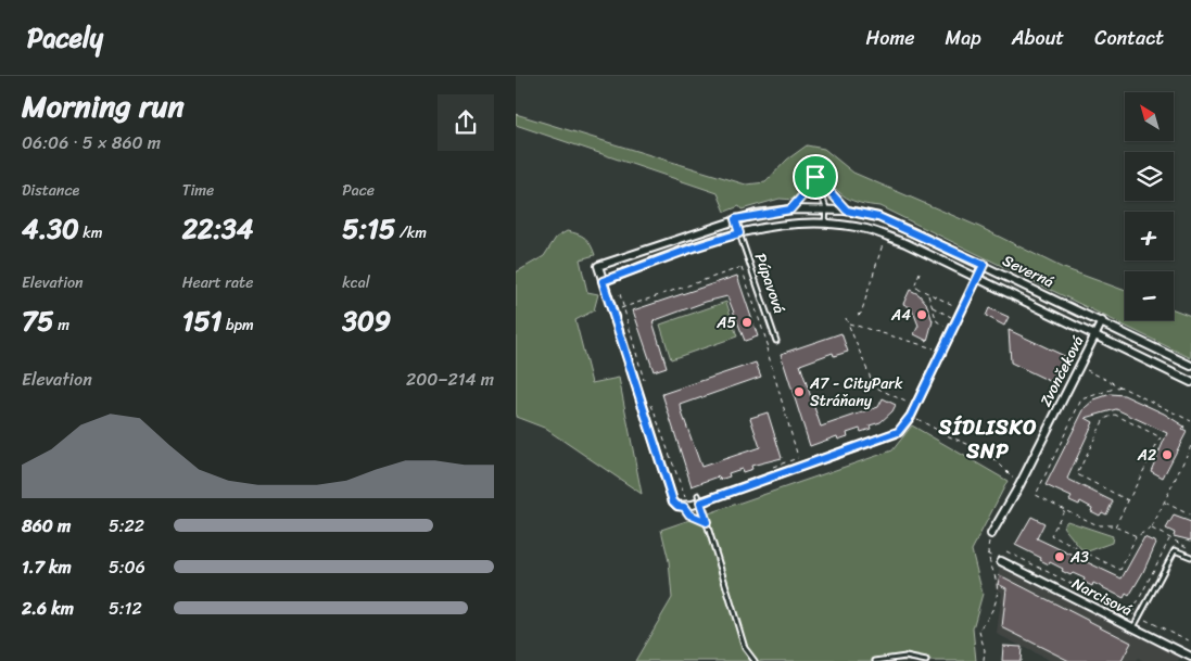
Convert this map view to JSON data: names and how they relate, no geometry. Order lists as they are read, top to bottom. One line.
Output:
{"streets":{"street":["Severná","Zvončeková","Narcisová"],"lane":["Púpavová"]},"crossings":[["Severná","Púpavová"],["Severná","Zvončeková"]],"districts":["SÍDLISKO SNP"],"places":["A4","A5","A7 - CityPark Stráňany","A2","A3"],"north":"top left","page":{"header":"Pacely","nav":["Home","Map","About","Contact"],"heading":["Morning run","06:06 · 5 × 860 m"],"map_buttons":["+","−"],"stats":[["Distance","4.30 km"],["Time","22:34"],["Pace","5:15 /km"],["Elevation","75 m"],["Heart rate","151 bpm"],["kcal","309"]],"chart":["Elevation","200–214 m"],"list":[{"name":"860 m","note":"5:22"},{"name":"1.7 km","note":"5:06"},{"name":"2.6 km","note":"5:12"}]}}
